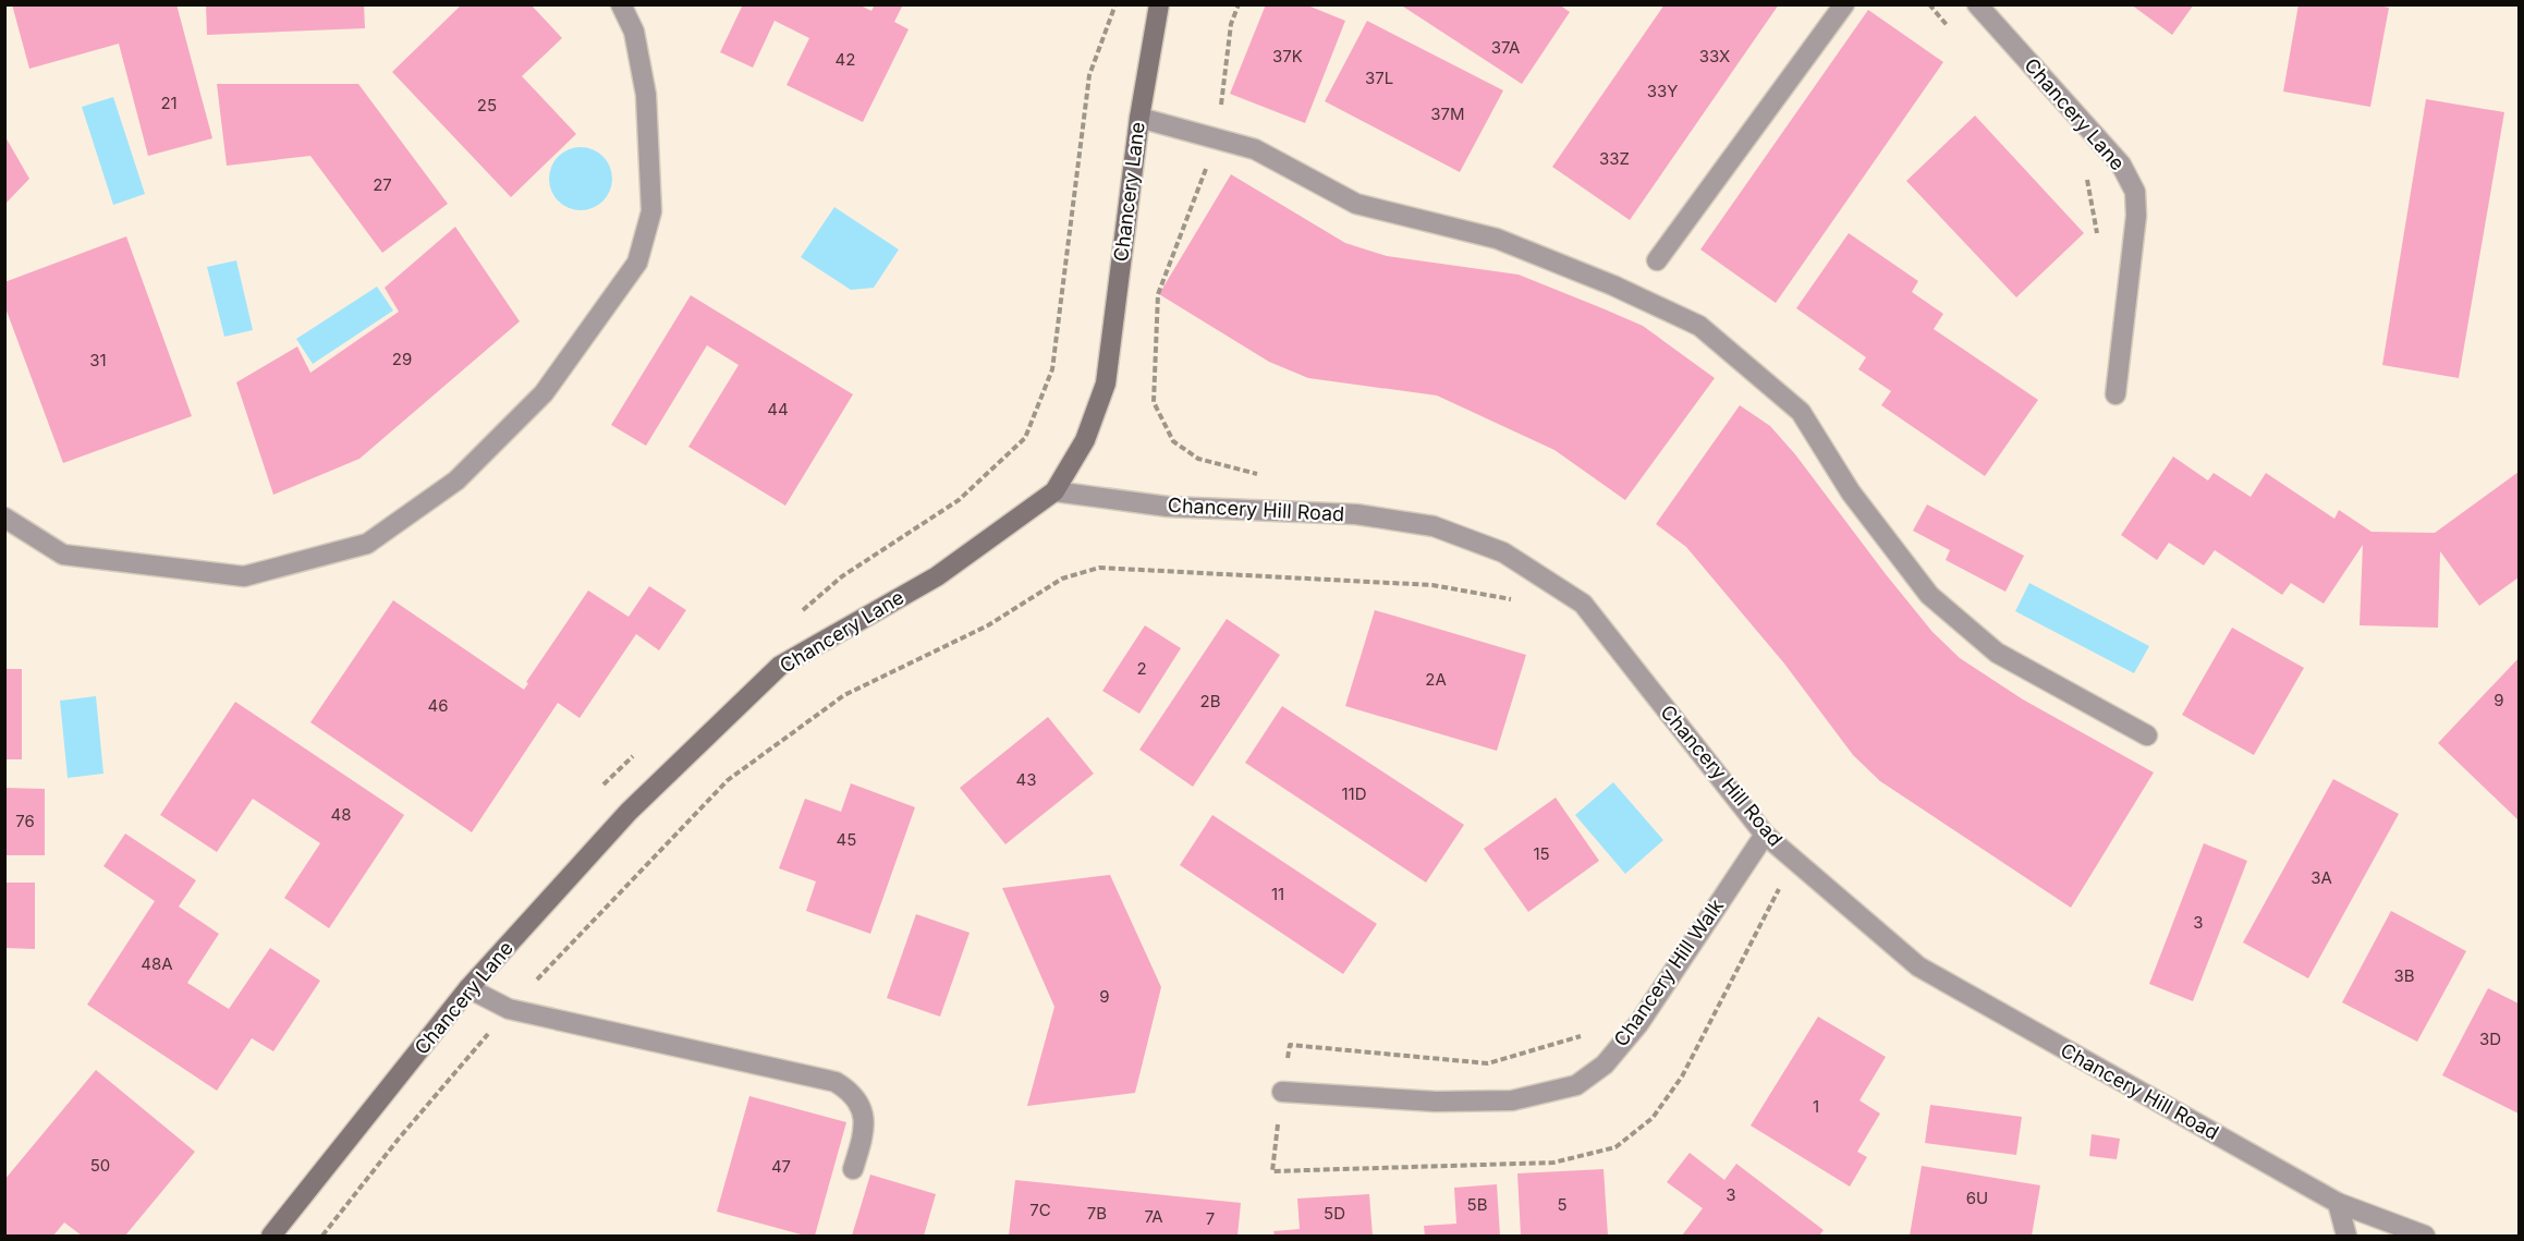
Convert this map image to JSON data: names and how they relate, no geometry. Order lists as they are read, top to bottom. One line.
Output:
{"streets":{"street":["Chancery Lane","Chancery Hill Road","Chancery Hill Walk"]},"crossings":[["Chancery Lane","Chancery Hill Road"],["Chancery Hill Road","Chancery Hill Walk"]],"house_numbers":["37A","37K","33X","42","37L","33Y","21","25","37M","33Z","27","29","31","44","2","2A","9","2B","46","43","11D","48","76","45","15","3A","11","3","48A","3B","9","3D","1","50","47","3","6U","5B","5","7C","7B","5D","7A","7"]}
